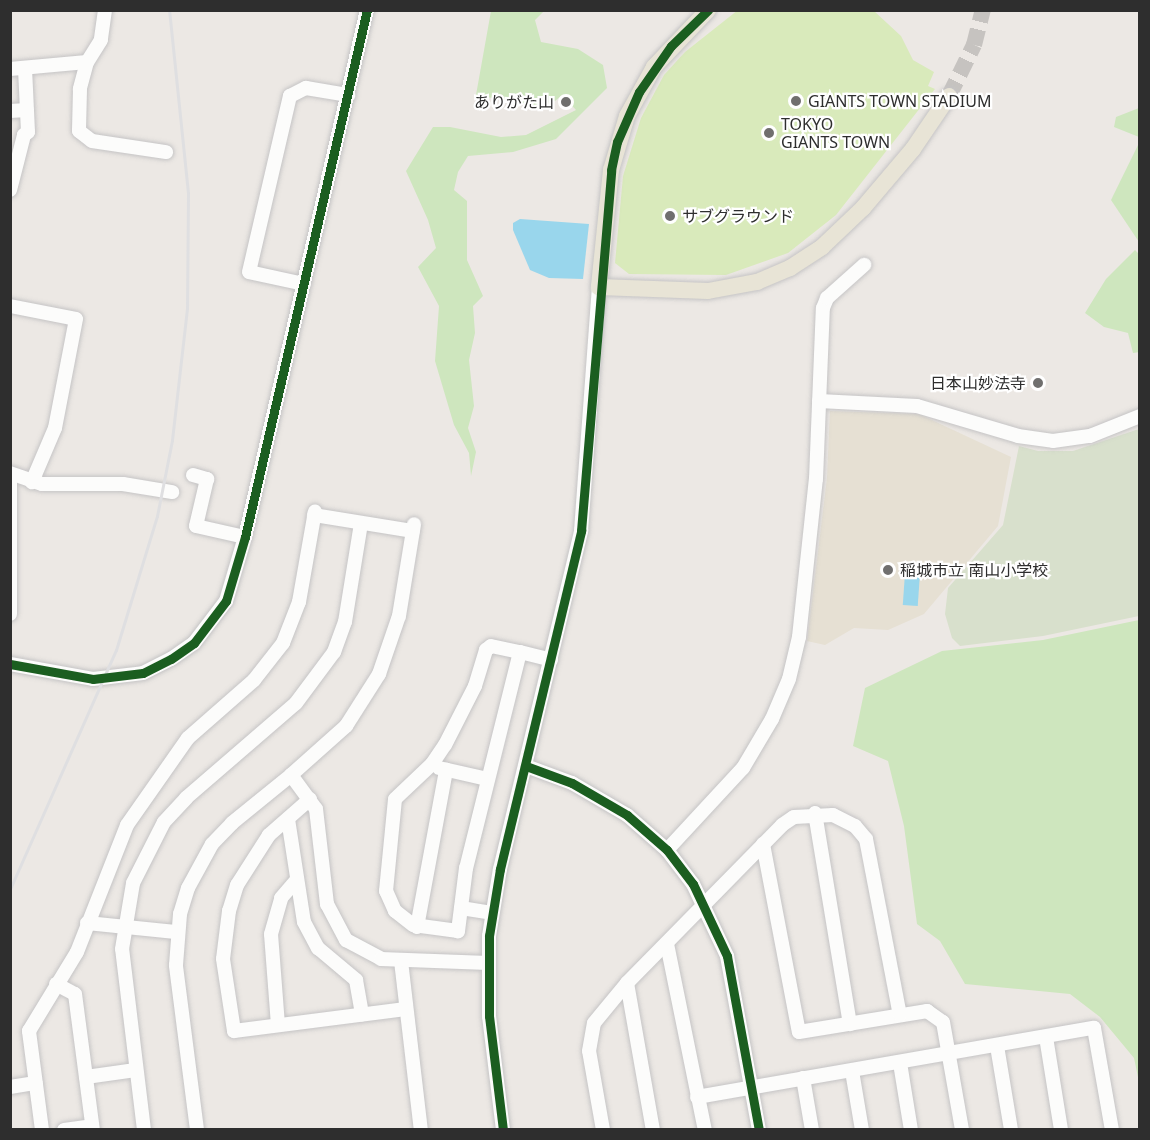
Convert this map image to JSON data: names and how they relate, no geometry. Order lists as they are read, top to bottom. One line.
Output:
{"places":["GIANTS TOWN STADIUM","ありがた山","TOKYO GIANTS TOWN","サブグラウンド","日本山妙法寺","稲城市立 南山小学校"]}
